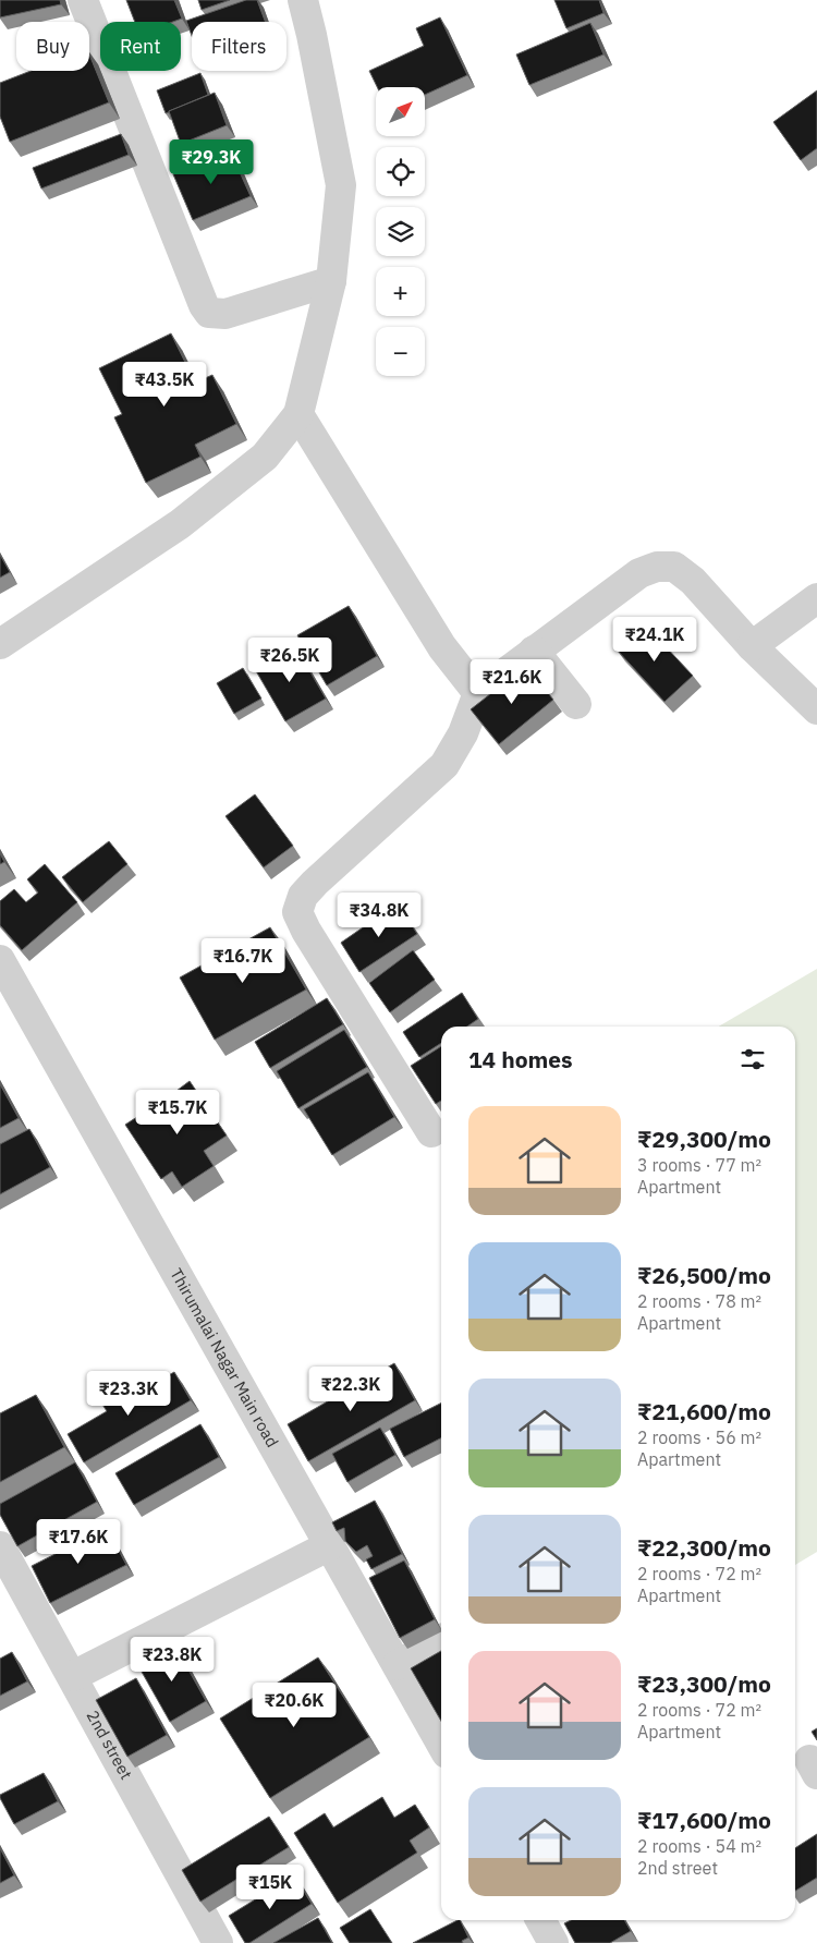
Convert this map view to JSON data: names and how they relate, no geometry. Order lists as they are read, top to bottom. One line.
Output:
{"streets":{"street":["Thirumalai Nagar Main road","2nd street"]},"north":"top right","page":{"chip":["Buy","Rent","Filters"],"map_buttons":["+","−"],"price":["₹29.3K","₹43.5K","₹24.1K","₹26.5K","₹21.6K","₹34.8K","₹16.7K","₹15.7K","₹22.3K","₹23.3K","₹17.6K","₹23.8K","₹20.6K","₹15K"],"heading":"14 homes","list":[{"name":"₹29,300/mo","note":"3 rooms · 77 m² · Apartment"},{"name":"₹26,500/mo","note":"2 rooms · 78 m² · Apartment"},{"name":"₹21,600/mo","note":"2 rooms · 56 m² · Apartment"},{"name":"₹22,300/mo","note":"2 rooms · 72 m² · Apartment"},{"name":"₹23,300/mo","note":"2 rooms · 72 m² · Apartment"},{"name":"₹17,600/mo","note":"2 rooms · 54 m² · 2nd street"}]}}
